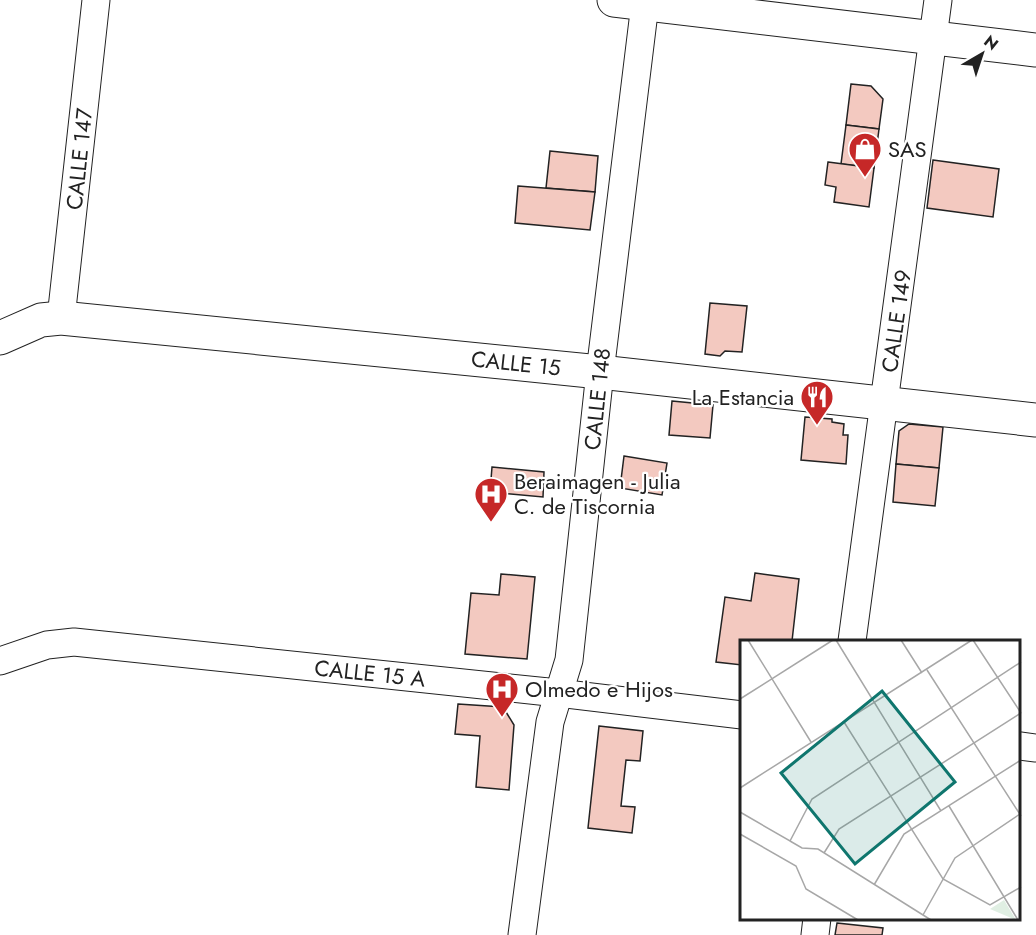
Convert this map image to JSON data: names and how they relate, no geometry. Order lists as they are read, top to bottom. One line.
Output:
{"streets":{"main road":["CALLE 15"],"street":["CALLE 147","CALLE 149","CALLE 148","CALLE 15 A"]},"crossings":[["CALLE 147","CALLE 15"],["CALLE 149","CALLE 15"],["CALLE 15","CALLE 148"],["CALLE 148","CALLE 15 A"]],"places":{"shop":["SAS"],"restaurant":["La Estancia"],"hospital":["Beraimagen - Julia C. de Tiscornia","Olmedo e Hijos"]},"north":"top right"}
